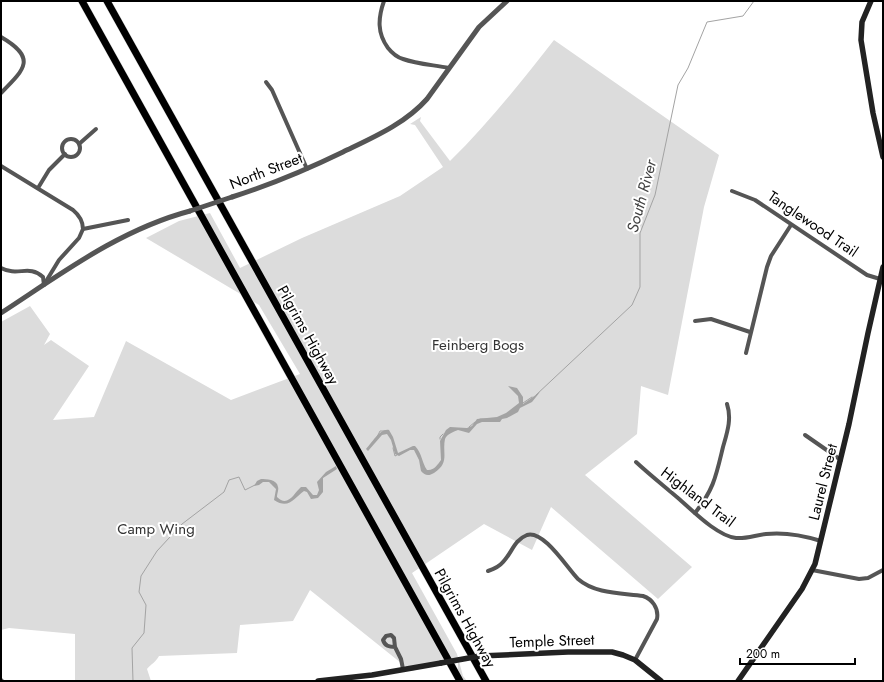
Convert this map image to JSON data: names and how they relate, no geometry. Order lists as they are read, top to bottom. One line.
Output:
{"streets":{"highway":["Pilgrims Highway"],"main road":["Laurel Street","Temple Street"],"street":["North Street","Tanglewood Trail","Highland Trail"]},"crossings":[["Tanglewood Trail","Laurel Street"],["Laurel Street","Highland Trail"]],"water":["South River"],"parks":["Feinberg Bogs","Camp Wing"],"scale_bar":"200 m"}
